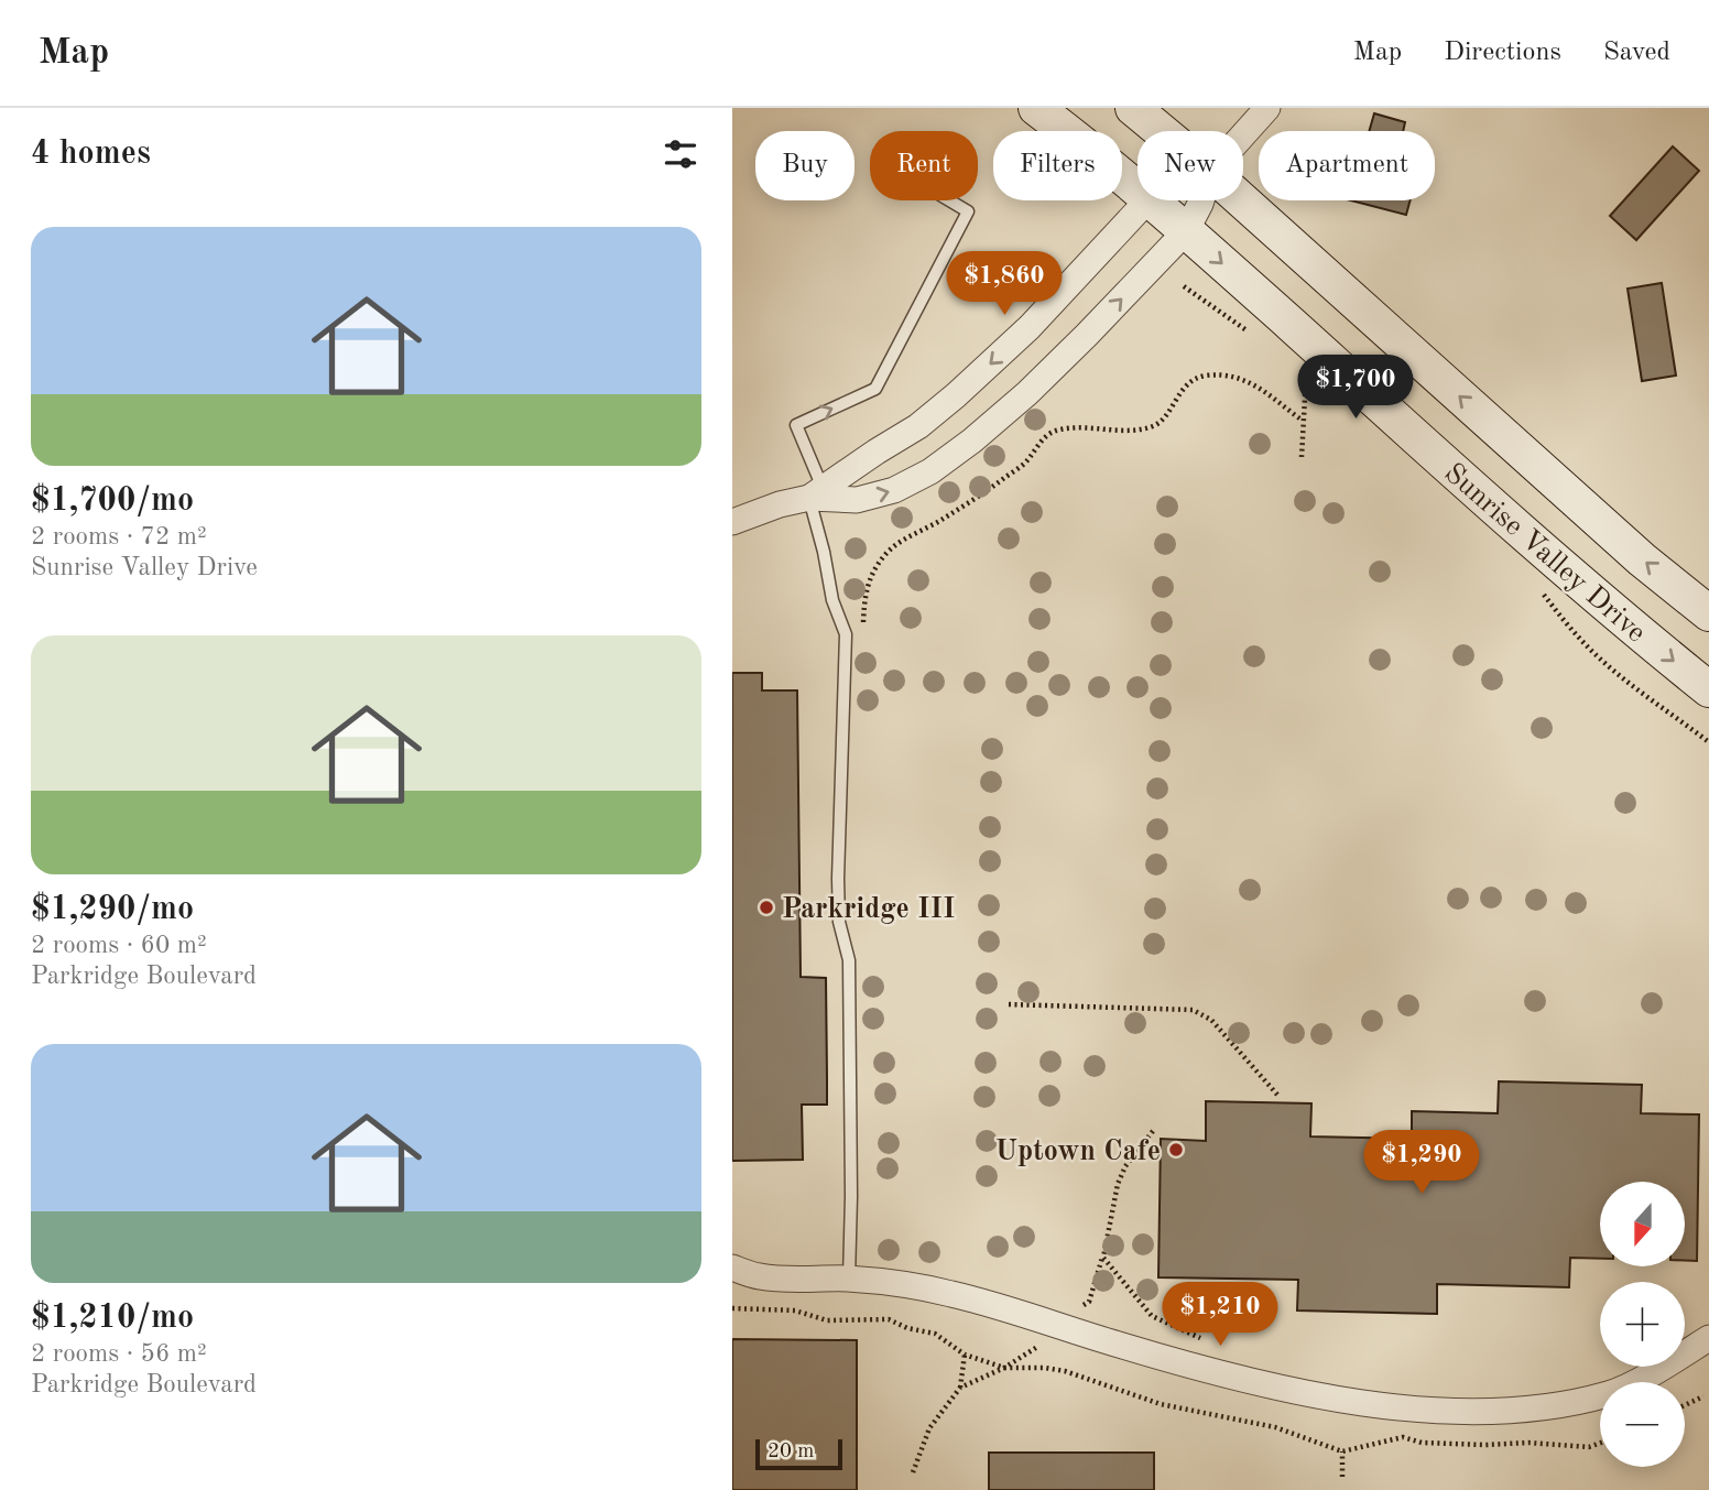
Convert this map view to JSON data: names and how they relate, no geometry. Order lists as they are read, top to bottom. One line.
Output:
{"streets":{"main road":["Sunrise Valley Drive"]},"places":["Parkridge III","Uptown Cafe"],"scale_bar":"20 m","north":"bottom","page":{"header":"Map","nav":["Map","Directions","Saved"],"heading":"4 homes","chip":["Buy","Rent","Filters","New","Apartment"],"list":[{"name":"$1,700/mo","note":"2 rooms · 72 m² · Sunrise Valley Drive"},{"name":"$1,290/mo","note":"2 rooms · 60 m² · Parkridge Boulevard"},{"name":"$1,210/mo","note":"2 rooms · 56 m² · Parkridge Boulevard"}],"price":["$1,860","$1,700","$1,290","$1,210"],"map_buttons":["+","−"],"scale":"20 m"}}
